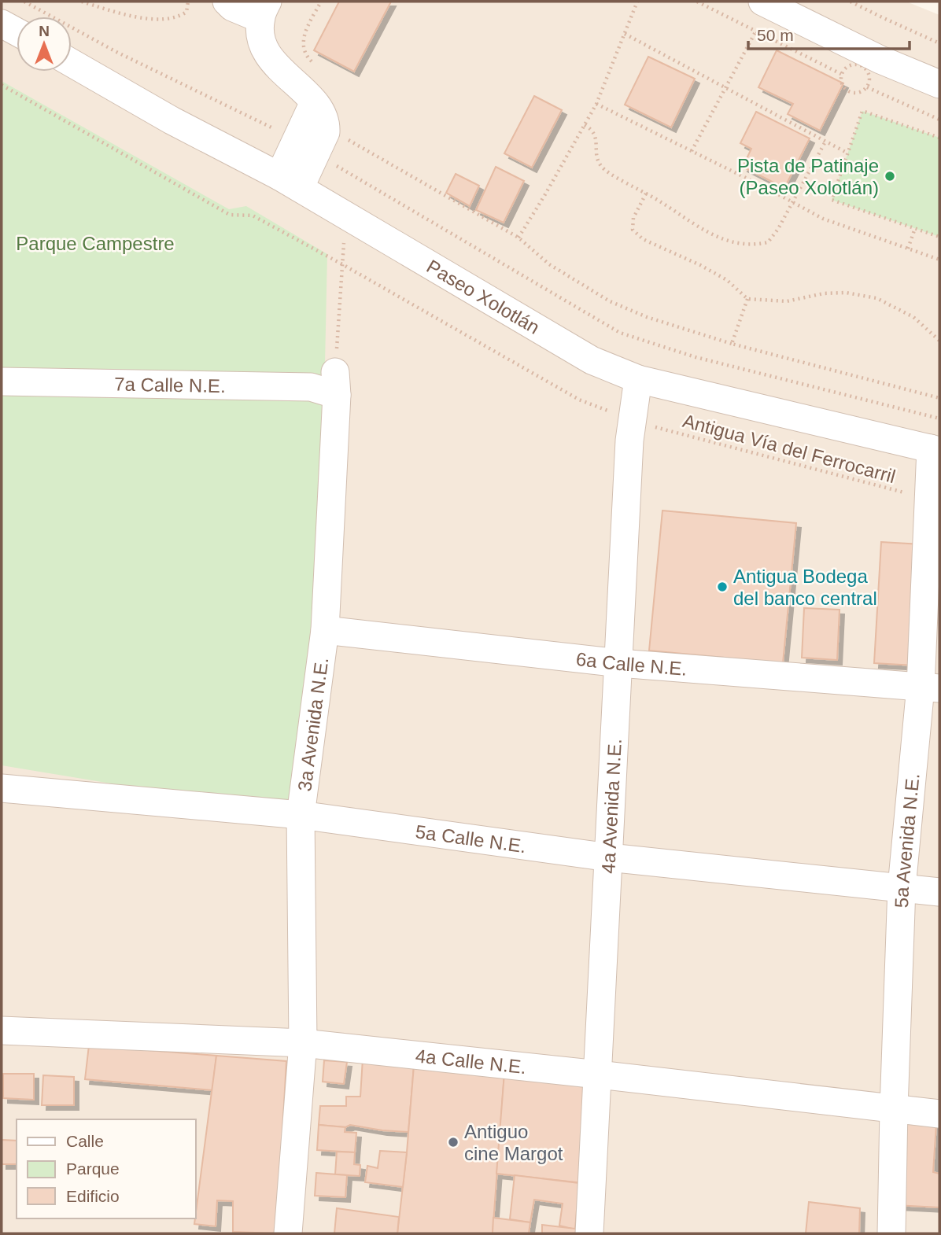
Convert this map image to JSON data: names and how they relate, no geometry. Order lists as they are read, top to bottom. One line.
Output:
{"streets":{"street":["Paseo Xolotlán","7a Calle N.E.","6a Calle N.E.","3a Avenida N.E.","4a Avenida N.E.","5a Calle N.E.","5a Avenida N.E.","4a Calle N.E."],"path":["Antigua Vía del Ferrocarril"]},"crossings":[["Paseo Xolotlán","4a Avenida N.E."],["Paseo Xolotlán","5a Avenida N.E."],["7a Calle N.E.","3a Avenida N.E."],["Antigua Vía del Ferrocarril","4a Avenida N.E."],["Antigua Vía del Ferrocarril","5a Avenida N.E."],["6a Calle N.E.","3a Avenida N.E."],["6a Calle N.E.","4a Avenida N.E."],["6a Calle N.E.","5a Avenida N.E."],["3a Avenida N.E.","5a Calle N.E."],["3a Avenida N.E.","4a Calle N.E."],["4a Avenida N.E.","5a Calle N.E."],["4a Avenida N.E.","4a Calle N.E."],["5a Calle N.E.","5a Avenida N.E."],["5a Avenida N.E.","4a Calle N.E."]],"parks":["Parque Campestre"],"places":["Pista de Patinaje (Paseo Xolotlán)","Antigua Bodega del banco central","Antiguo cine Margot"],"legend":["Calle","Parque","Edificio"],"scale_bar":"50 m","north":"top"}
